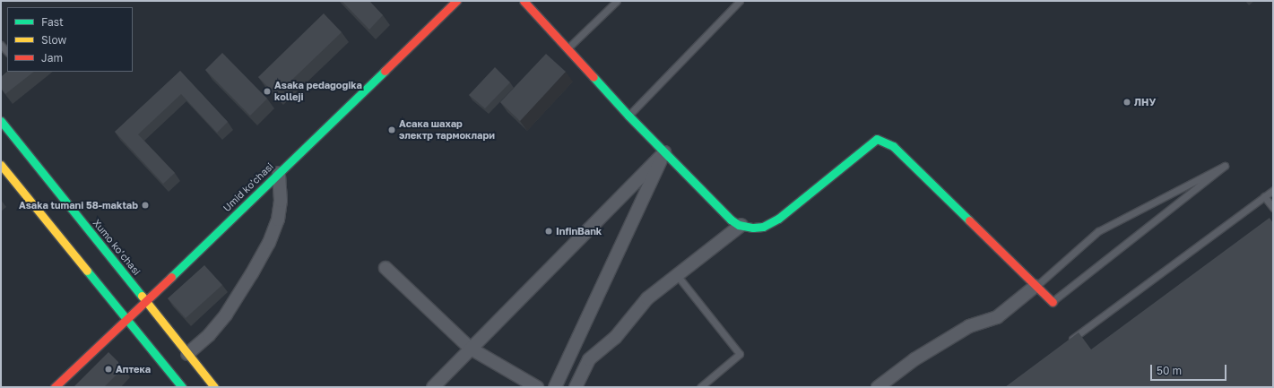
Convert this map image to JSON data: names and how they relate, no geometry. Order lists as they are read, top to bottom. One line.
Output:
{"streets":{"main road":["Umid ko'chasi","Xumo ko’chasi"]},"crossings":[["Umid ko'chasi","Xumo ko’chasi"]],"places":["Asaka pedagogika kolleji","ЛНУ","Асака шахар электр тармоклари","Asaka tumani 58-maktab","InfinBank","Аптека"],"legend":["Fast","Slow","Jam"],"scale_bar":"50 m"}
